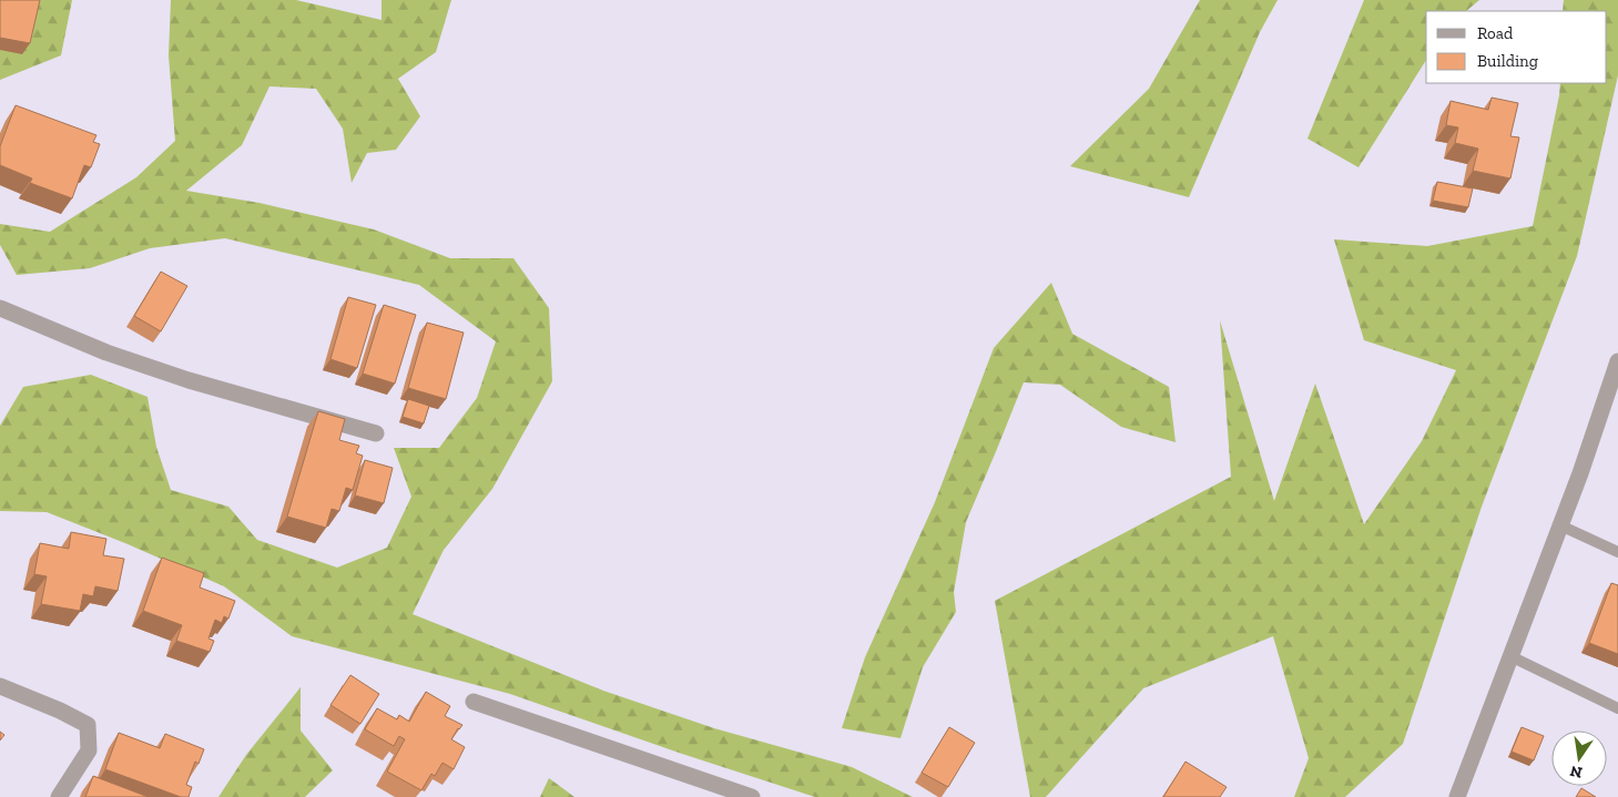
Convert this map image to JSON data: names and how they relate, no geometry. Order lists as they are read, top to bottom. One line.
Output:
{"legend":["Road","Building"],"north":"bottom"}
